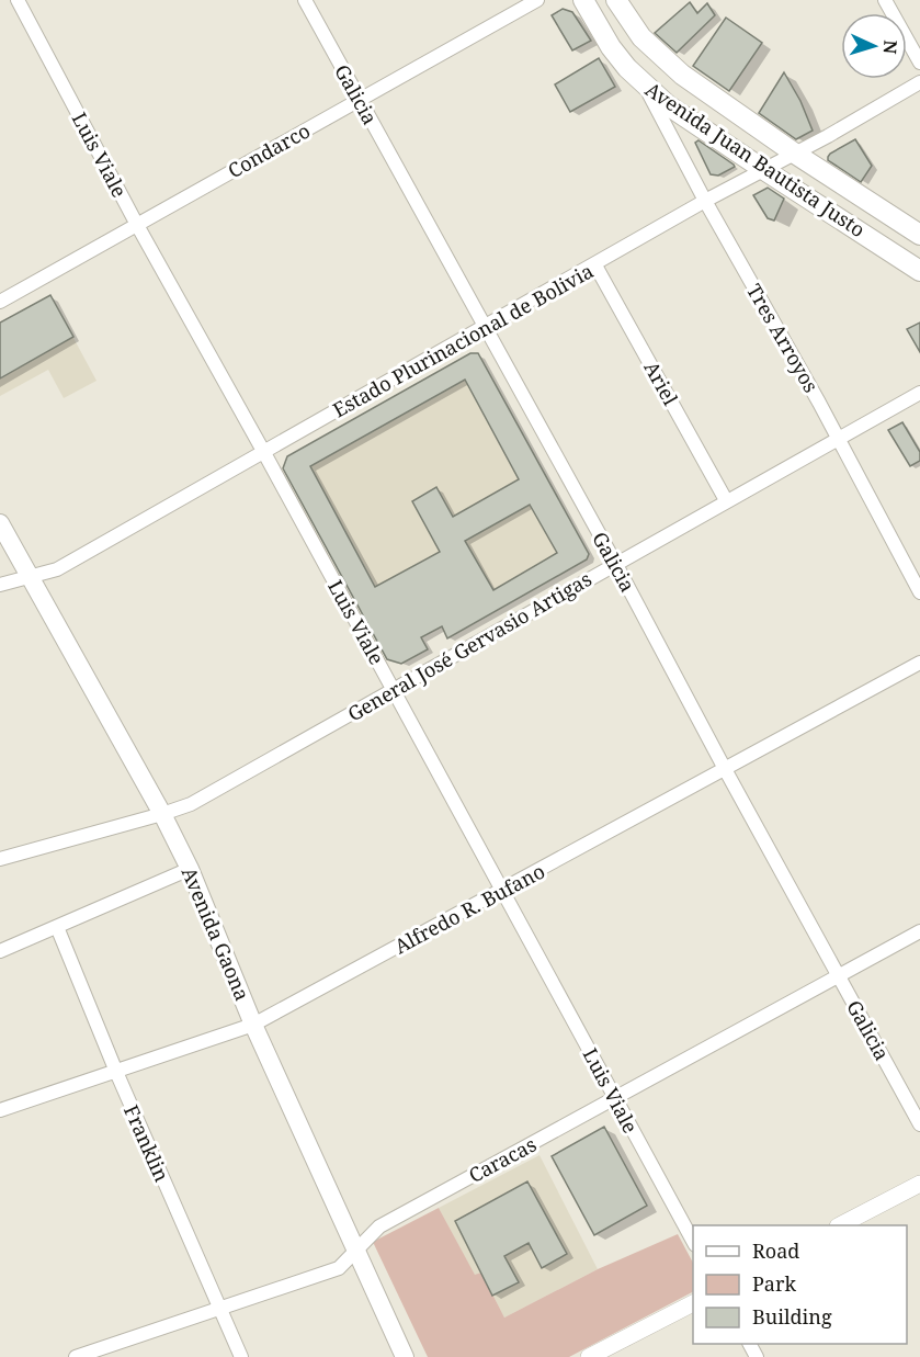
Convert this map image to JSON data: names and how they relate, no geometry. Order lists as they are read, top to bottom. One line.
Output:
{"streets":{"main road":["Avenida Juan Bautista Justo","Avenida Gaona"],"street":["Galicia","Condarco","Luis Viale","Tres Arroyos","Estado Plurinacional de Bolivia","Ariel","General José Gervasio Artigas","Alfredo R. Bufano","Franklin","Caracas"]},"crossings":[["Galicia","Condarco"],["Galicia","Estado Plurinacional de Bolivia"],["Galicia","General José Gervasio Artigas"],["Galicia","Alfredo R. Bufano"],["Galicia","Caracas"],["Condarco","Luis Viale"],["Luis Viale","Estado Plurinacional de Bolivia"],["Luis Viale","General José Gervasio Artigas"],["Luis Viale","Alfredo R. Bufano"],["Luis Viale","Caracas"],["Avenida Juan Bautista Justo","Tres Arroyos"],["Avenida Juan Bautista Justo","Estado Plurinacional de Bolivia"],["Tres Arroyos","Estado Plurinacional de Bolivia"],["Tres Arroyos","General José Gervasio Artigas"],["Estado Plurinacional de Bolivia","Ariel"],["Estado Plurinacional de Bolivia","Avenida Gaona"],["Ariel","General José Gervasio Artigas"],["General José Gervasio Artigas","Avenida Gaona"],["Alfredo R. Bufano","Avenida Gaona"],["Alfredo R. Bufano","Franklin"],["Avenida Gaona","Caracas"],["Franklin","Caracas"]],"legend":["Road","Park","Building"],"north":"right"}
